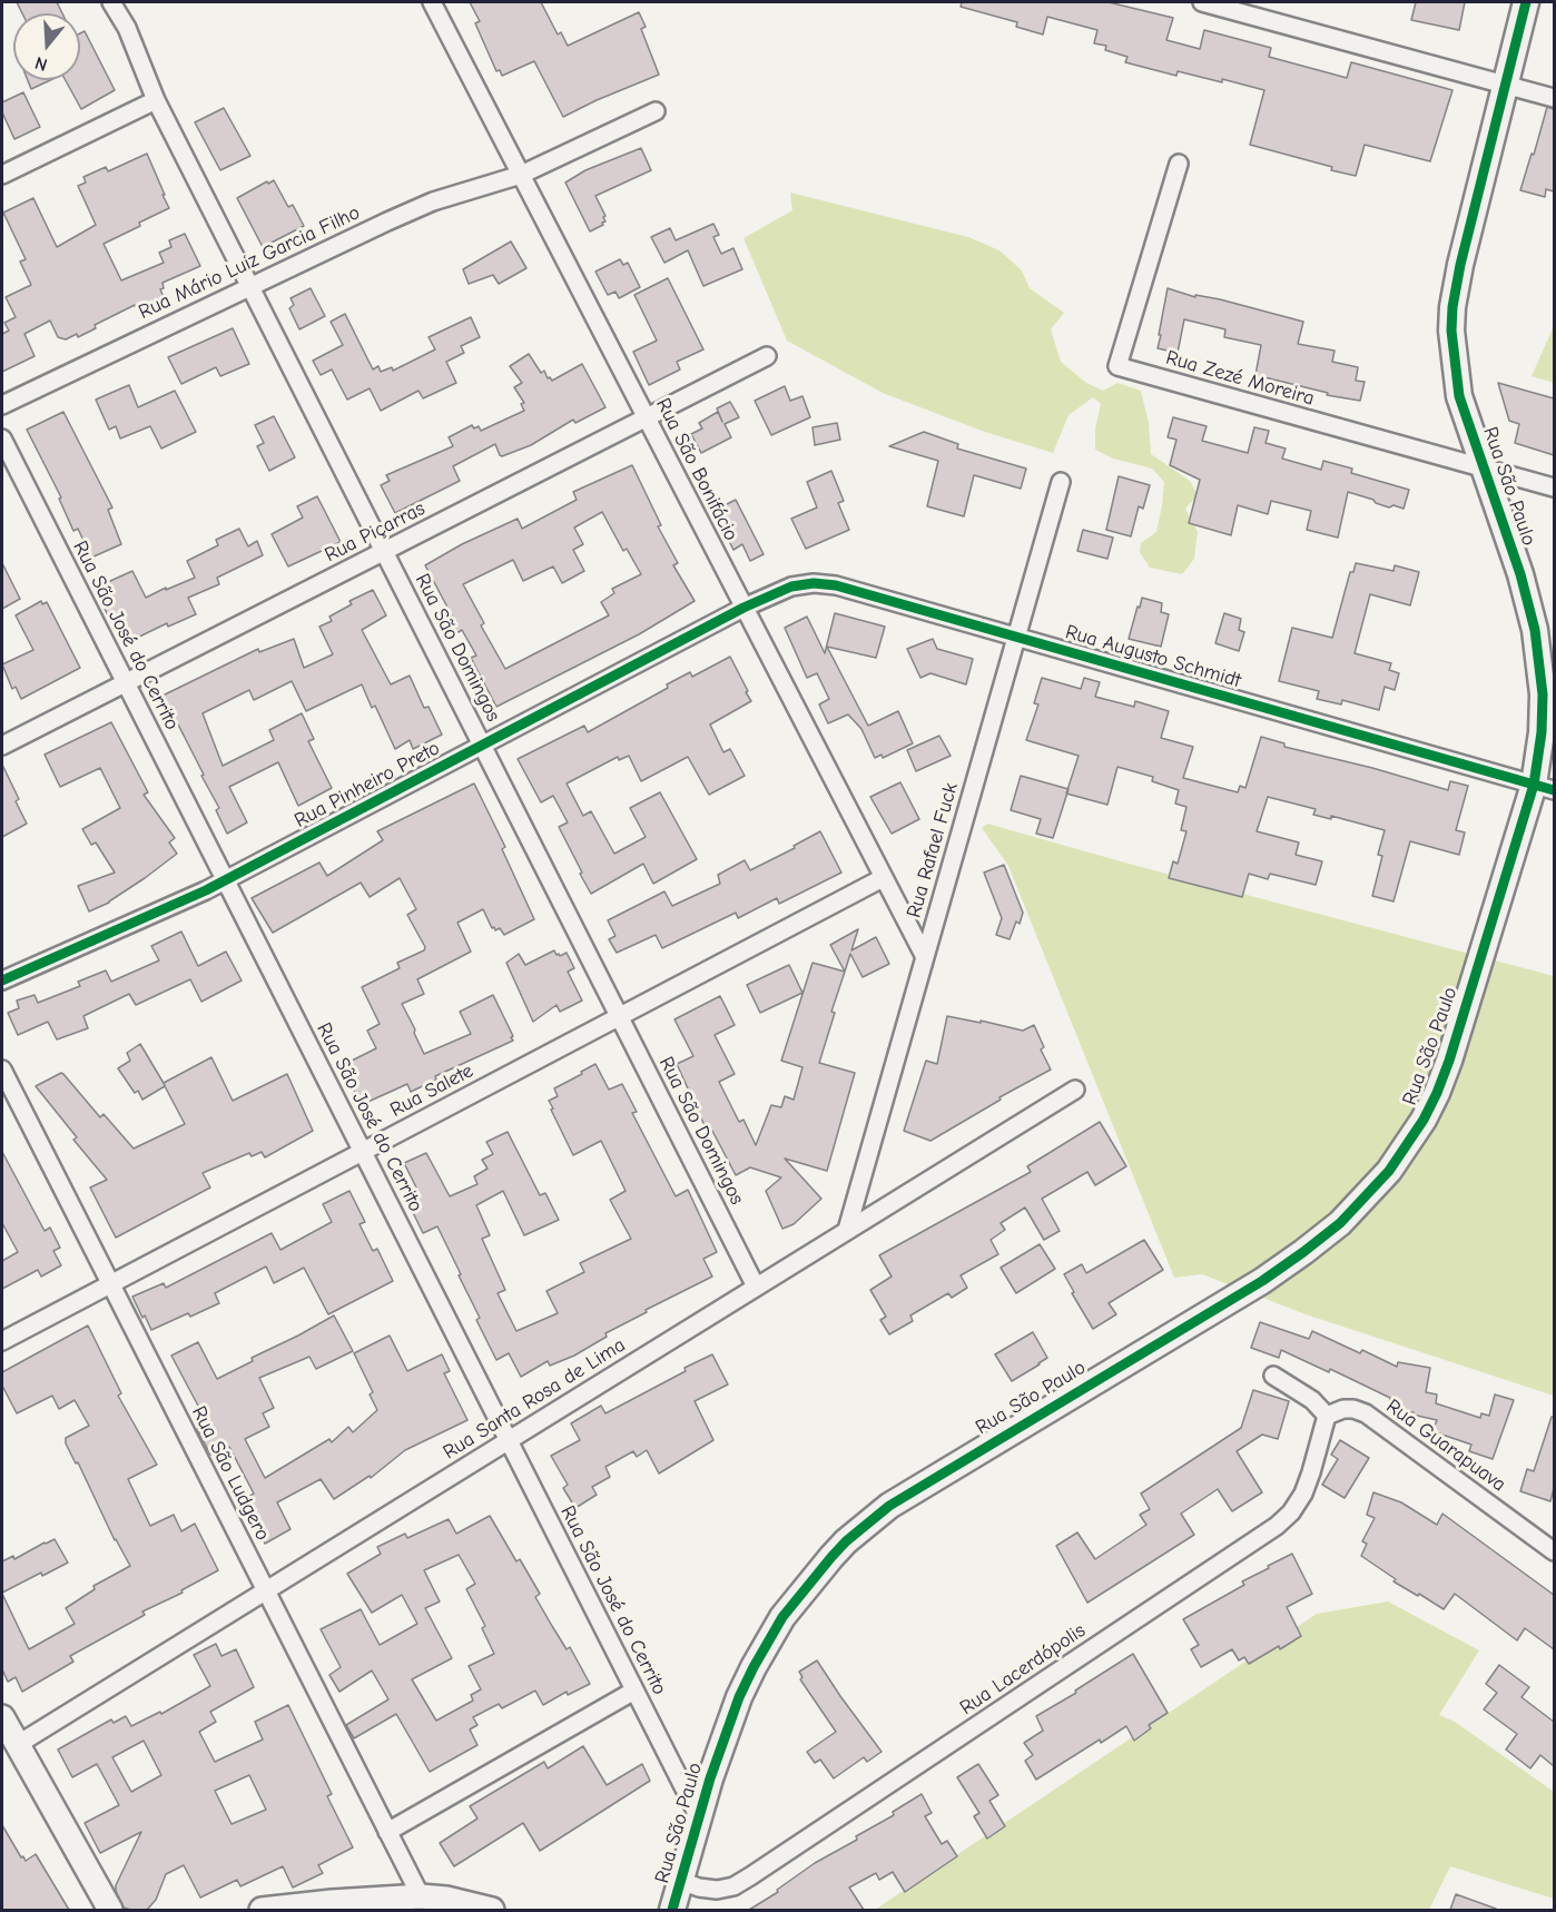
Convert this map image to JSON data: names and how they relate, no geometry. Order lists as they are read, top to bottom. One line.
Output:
{"streets":{"main road":["Rua São Paulo"],"street":["Rua Mário Luiz Garcia Filho","Rua Zezé Moreira","Rua São Bonifácio","Rua Piçarras","Rua São José do Cerrito","Rua São Domingos","Rua Augusto Schmidt","Rua Pinheiro Preto","Rua Rafael Fuck","Rua Salete","Rua Santa Rosa de Lima","Rua Guarapuava","Rua São Ludgero","Rua Lacerdópolis"]},"crossings":[["Rua Mário Luiz Garcia Filho","Rua São Bonifácio"],["Rua Mário Luiz Garcia Filho","Rua São Domingos"],["Rua Zezé Moreira","Rua São Paulo"],["Rua São Bonifácio","Rua Piçarras"],["Rua São Bonifácio","Rua Augusto Schmidt"],["Rua São Bonifácio","Rua Pinheiro Preto"],["Rua São Bonifácio","Rua Rafael Fuck"],["Rua São Bonifácio","Rua Salete"],["Rua São Paulo","Rua São José do Cerrito"],["Rua São Paulo","Rua Augusto Schmidt"],["Rua São Paulo","Rua Lacerdópolis"],["Rua Piçarras","Rua São José do Cerrito"],["Rua Piçarras","Rua São Domingos"],["Rua São José do Cerrito","Rua Pinheiro Preto"],["Rua São José do Cerrito","Rua Salete"],["Rua São José do Cerrito","Rua Santa Rosa de Lima"],["Rua São Domingos","Rua Pinheiro Preto"],["Rua São Domingos","Rua Salete"],["Rua São Domingos","Rua Santa Rosa de Lima"],["Rua Augusto Schmidt","Rua Pinheiro Preto"],["Rua Augusto Schmidt","Rua Rafael Fuck"],["Rua Rafael Fuck","Rua Santa Rosa de Lima"],["Rua Salete","Rua São Ludgero"],["Rua Santa Rosa de Lima","Rua São Ludgero"],["Rua Guarapuava","Rua Lacerdópolis"]],"north":"bottom"}
